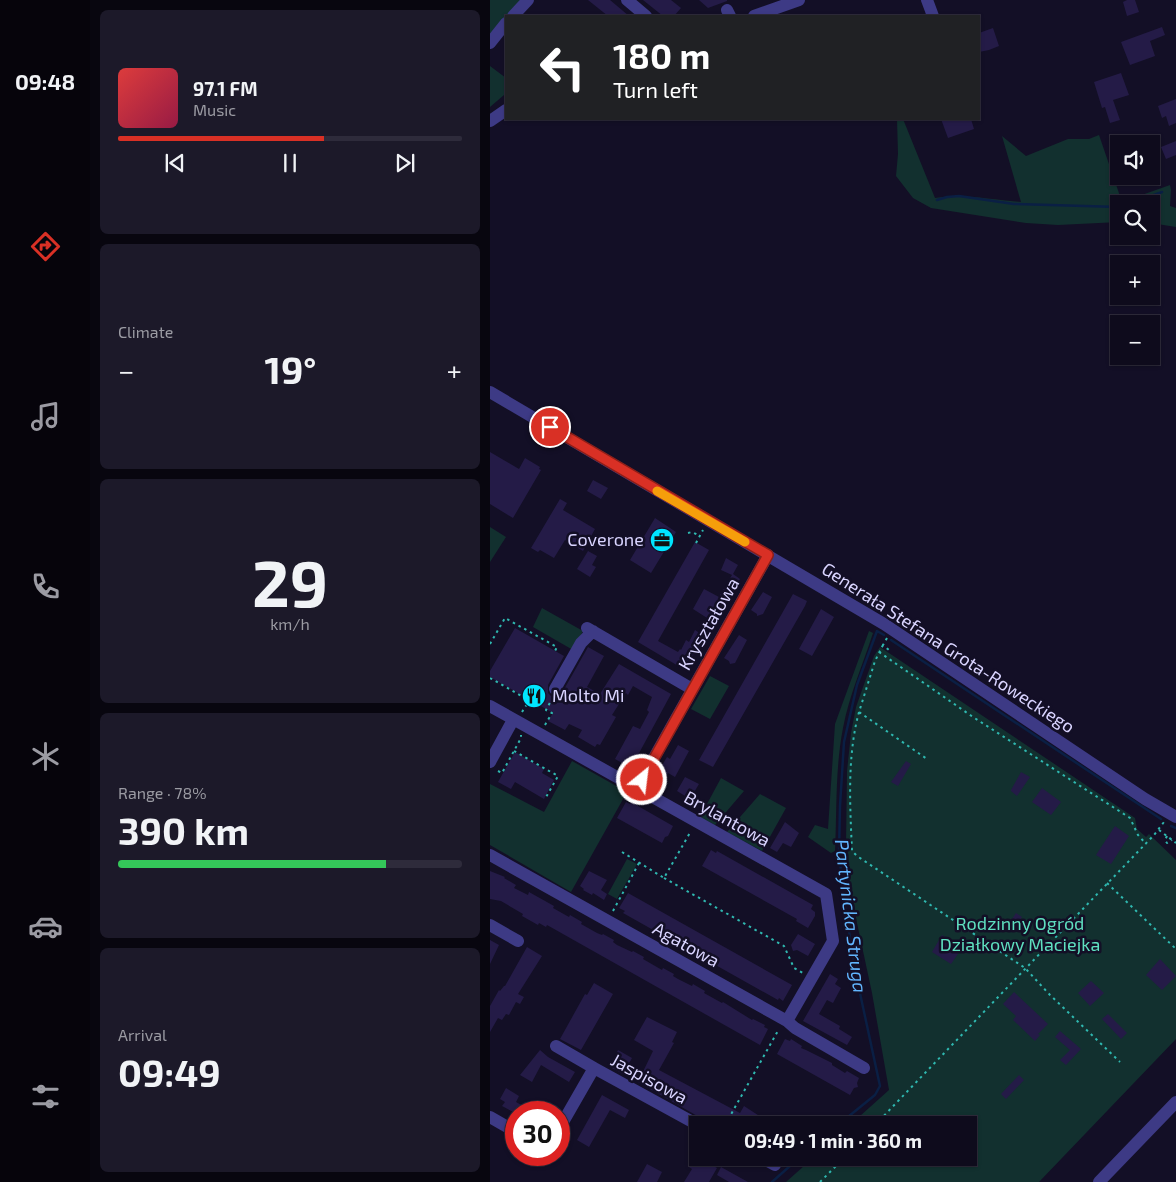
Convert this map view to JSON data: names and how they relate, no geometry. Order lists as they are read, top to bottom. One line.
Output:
{"streets":{"street":["Kryształowa","Generała Stefana Grota-Roweckiego","Brylantowa","Agatowa","Jaspisowa"]},"crossings":[["Kryształowa","Generała Stefana Grota-Roweckiego"],["Kryształowa","Brylantowa"],["Brylantowa","Agatowa"]],"water":["Partynicka Struga"],"parks":["Rodzinny Ogród Działkowy Maciejka"],"places":{"office":["Coverone"],"restaurant":["Molto Mi"]},"page":{"tabs":"09:48","turn":["180 m","Turn left"],"song":["97.1 FM","Music"],"map_buttons":["+","−"],"tile":["Climate",["29","km/h"],["Range · 78%","390 km"],["Arrival","09:49"]],"heat":["−","19°","+"],"limit":"30","trip":"09:49 · 1 min · 360 m"}}
